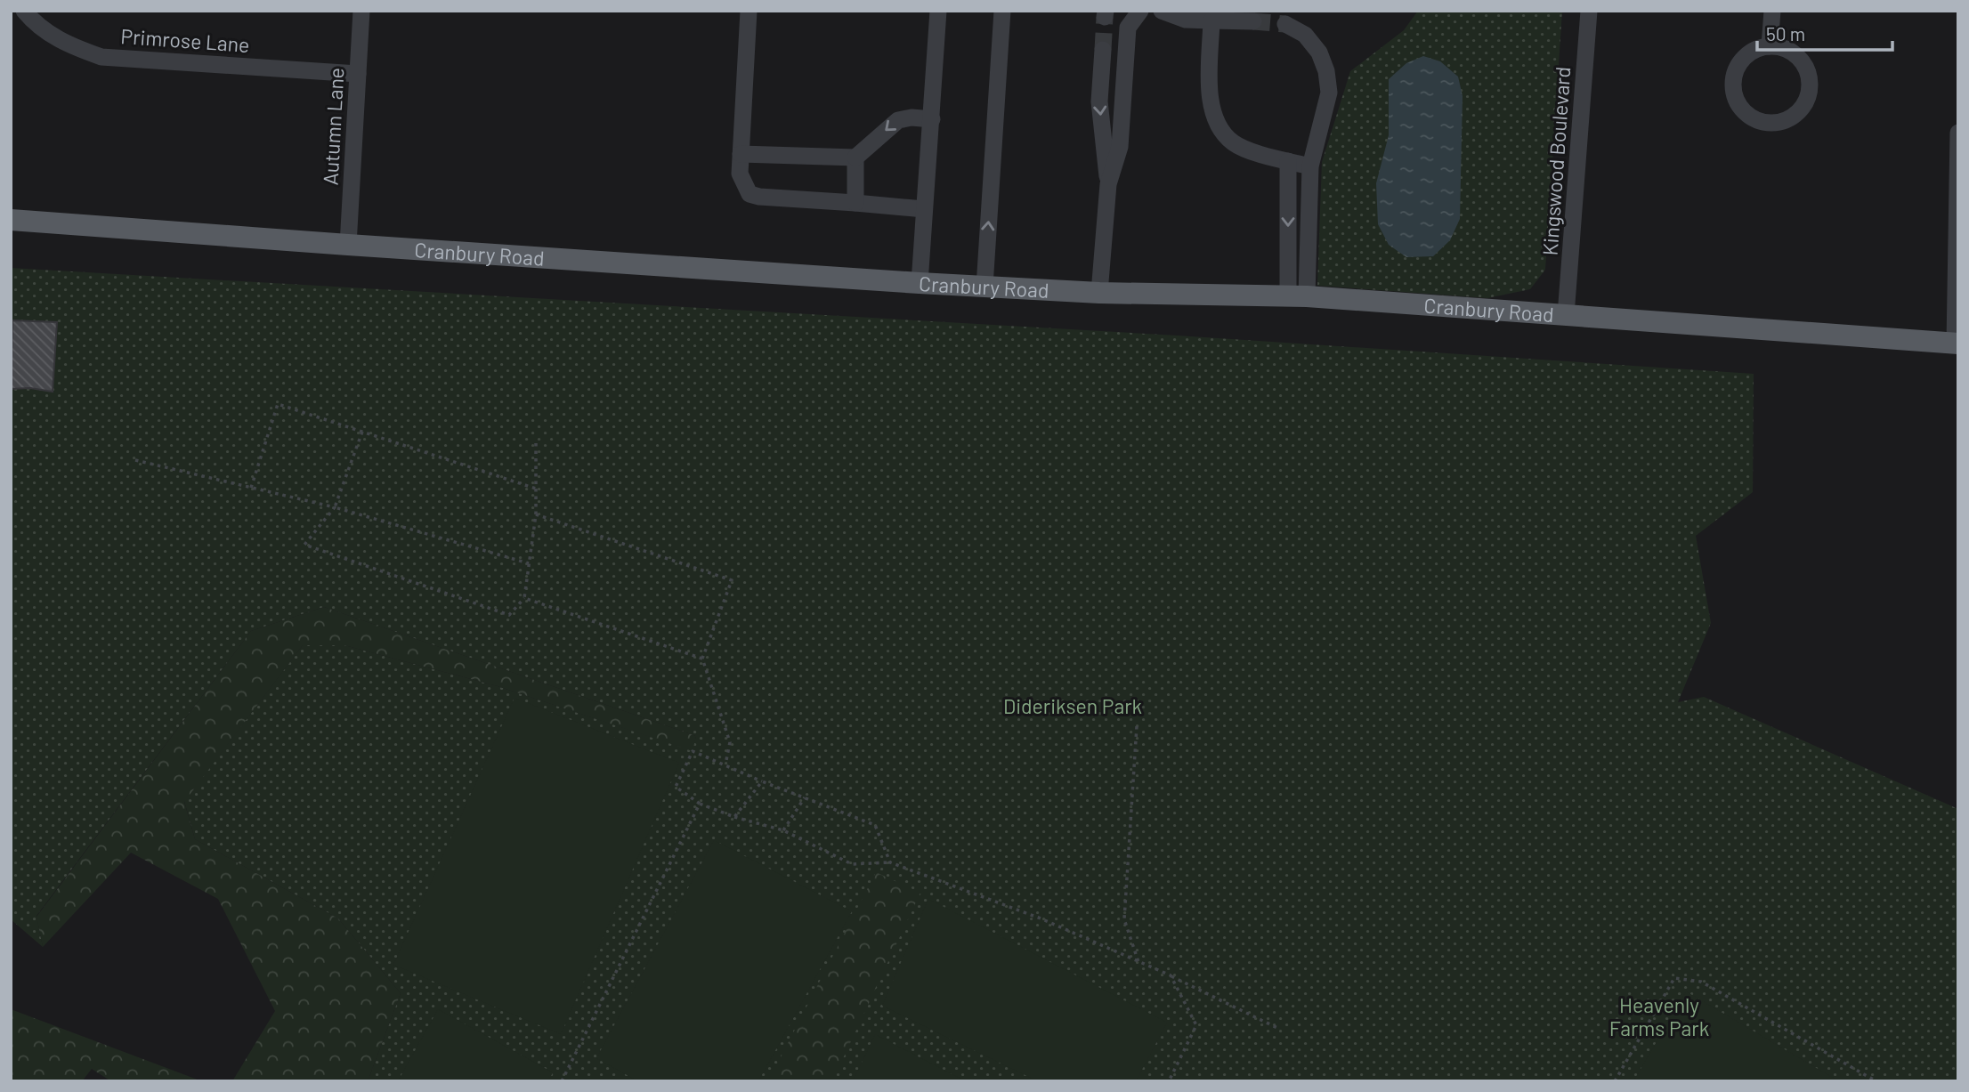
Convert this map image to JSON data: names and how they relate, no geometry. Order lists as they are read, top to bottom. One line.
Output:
{"streets":{"main road":["Cranbury Road"],"street":["Primrose Lane","Autumn Lane","Kingswood Boulevard"]},"crossings":[["Primrose Lane","Autumn Lane"],["Autumn Lane","Cranbury Road"],["Kingswood Boulevard","Cranbury Road"]],"parks":["Dideriksen Park","Heavenly Farms Park"],"scale_bar":"50 m"}
